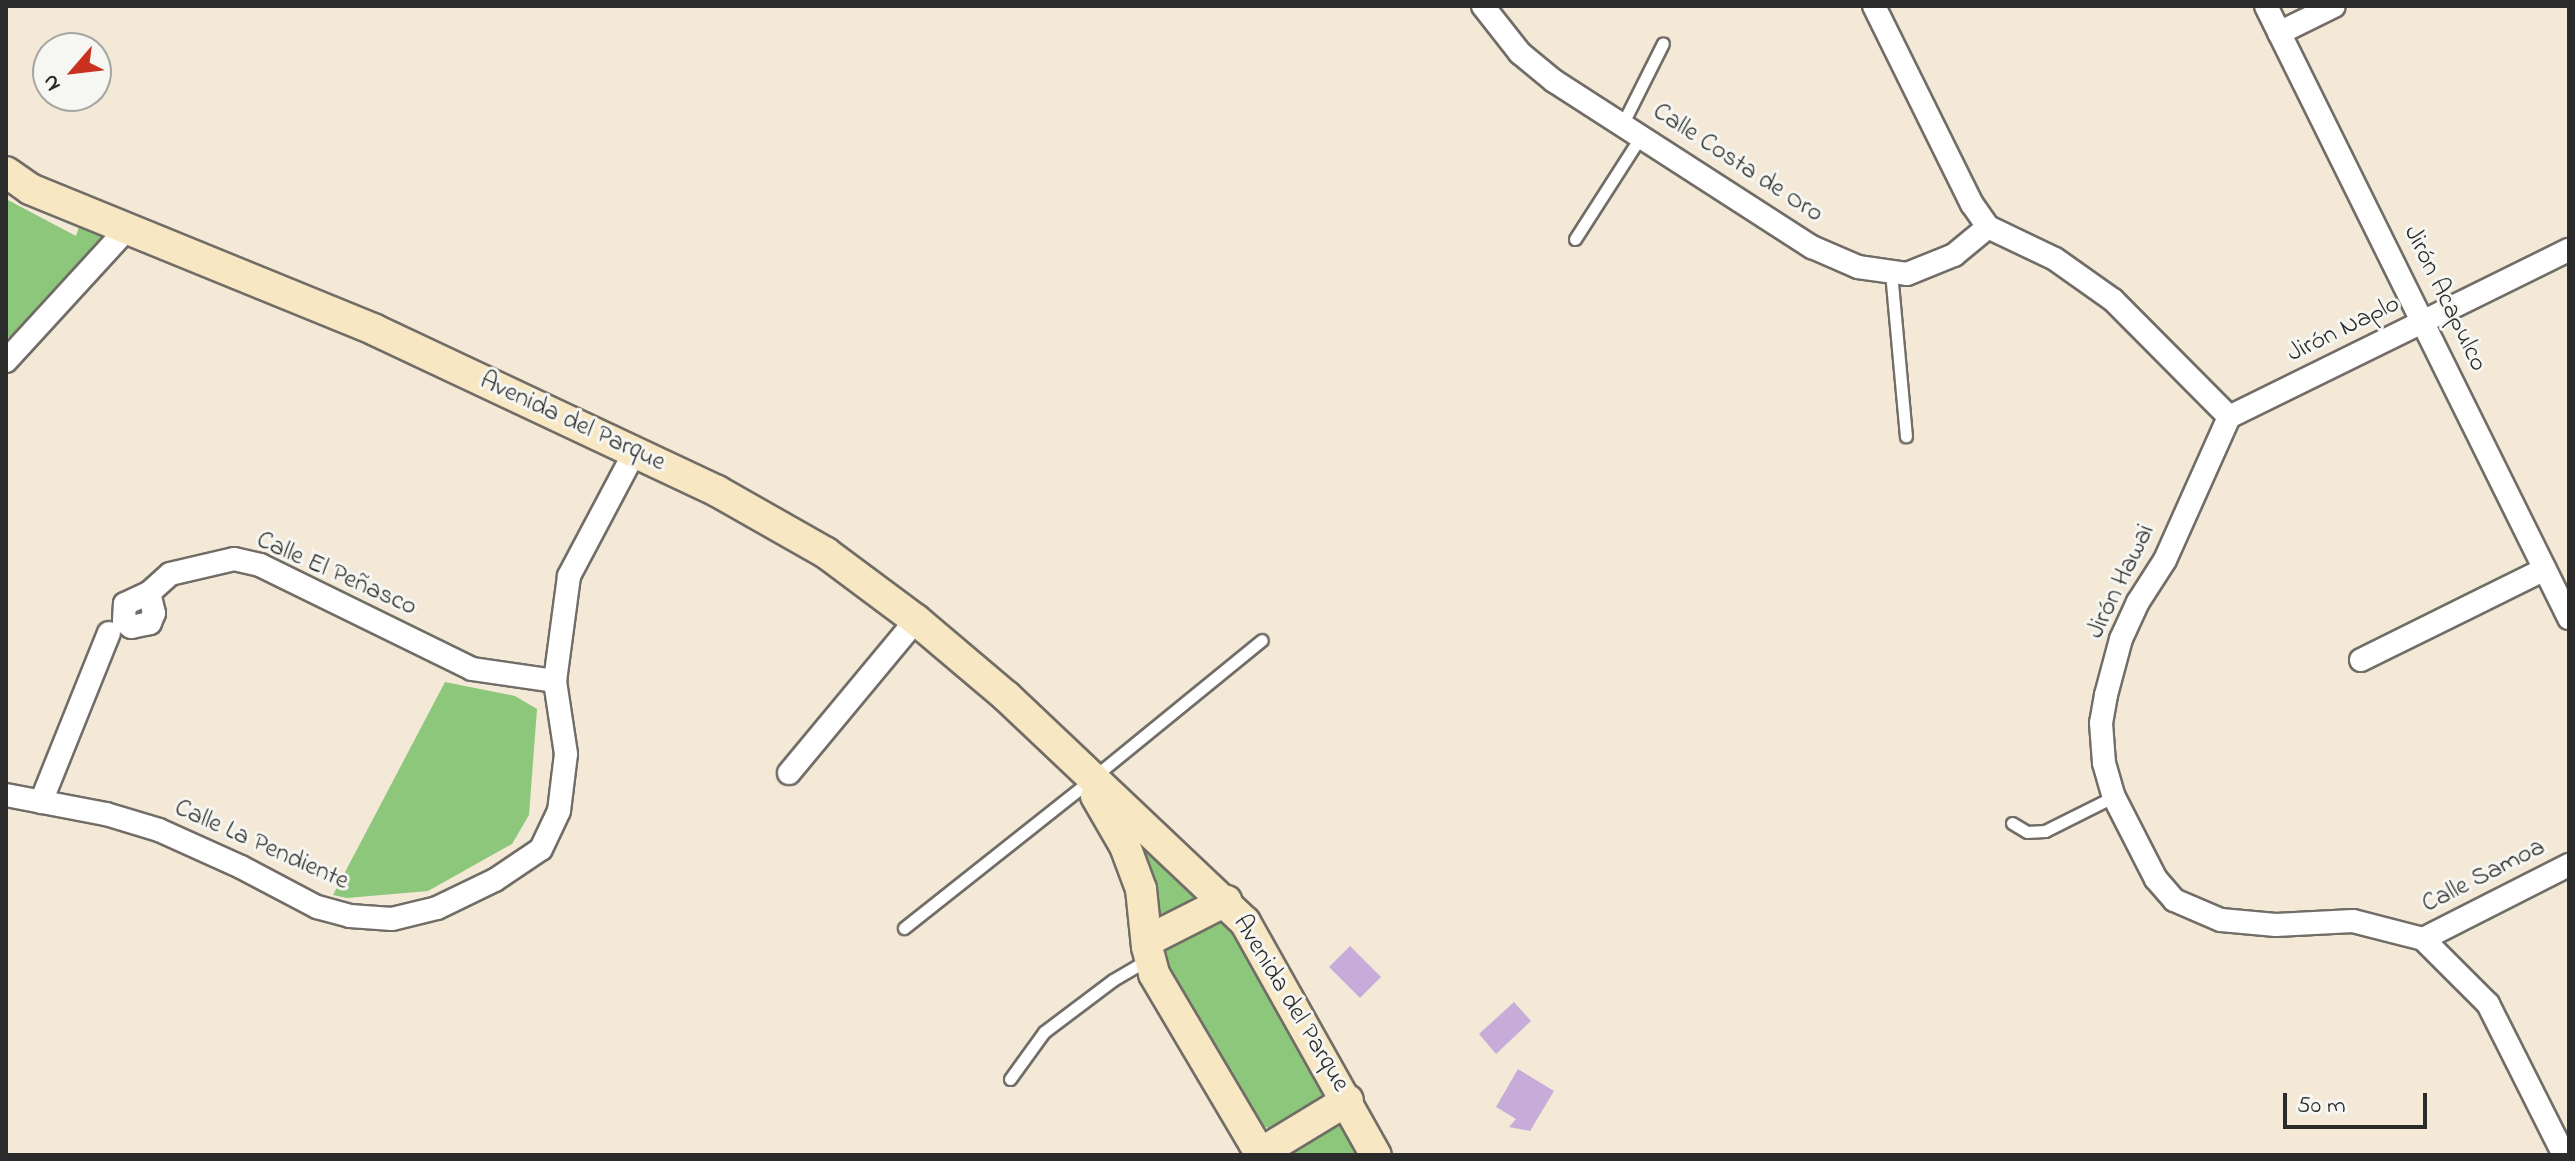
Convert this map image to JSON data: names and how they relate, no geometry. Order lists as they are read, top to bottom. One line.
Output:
{"streets":{"street":["Calle Costa de Oro","Jirón Acapulco","Jirón Naplo","Avenida del Parque","Calle El Peñasco","Jirón Hawai","Calle La Pendiente","Calle Samoa"]},"crossings":[["Jirón Acapulco","Jirón Naplo"],["Jirón Naplo","Jirón Hawai"],["Avenida del Parque","Calle La Pendiente"],["Calle El Peñasco","Calle La Pendiente"],["Jirón Hawai","Calle Samoa"]],"scale_bar":"50 m","north":"bottom left"}
